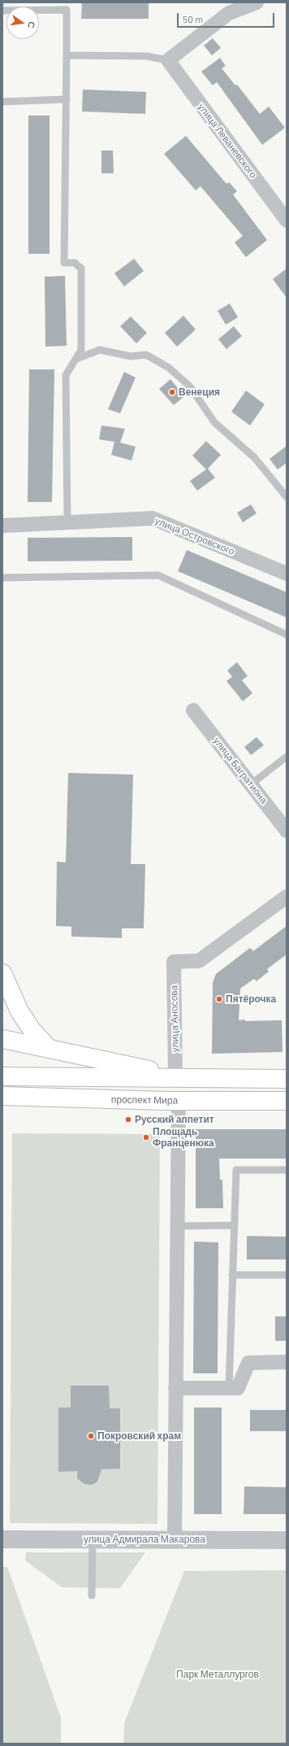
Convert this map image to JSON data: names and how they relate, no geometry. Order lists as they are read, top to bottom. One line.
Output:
{"streets":{"main road":["проспект Мира"],"street":["улица Леваневского","улица Островского","улица Багратиона","улица Аносова","улица Адмирала Макарова"]},"parks":["Парк Металлургов"],"places":["Венеция","Пятёрочка","Русский аппетит","Площадь Франценюка","Покровский храм"],"scale_bar":"50 m","north":"right"}
